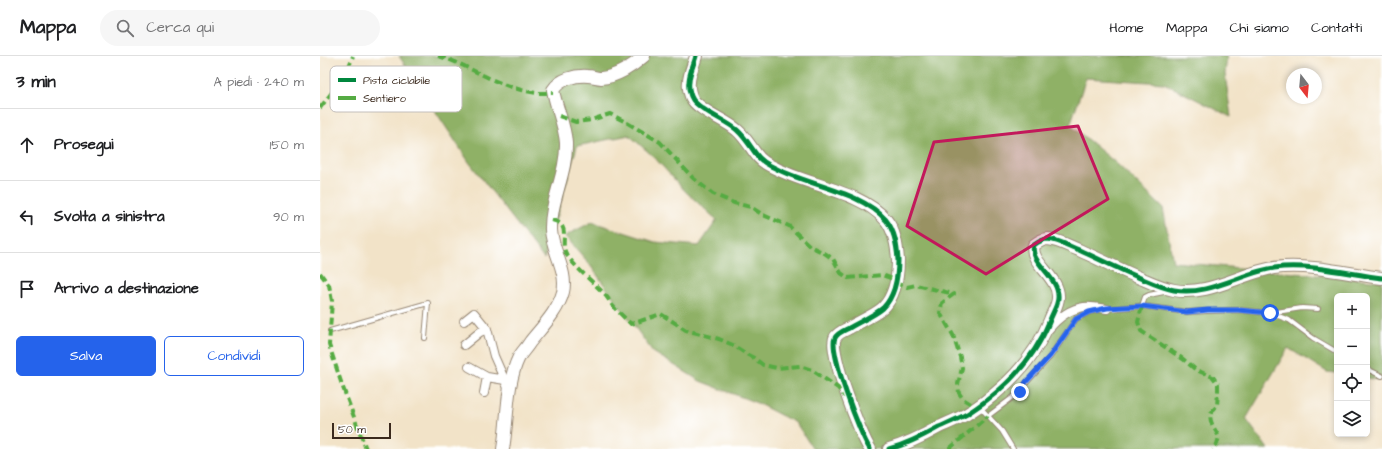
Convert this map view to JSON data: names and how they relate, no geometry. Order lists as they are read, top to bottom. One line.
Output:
{"legend":["Pista ciclabile","Sentiero"],"scale_bar":"50 m","north":"bottom","page":{"header":"Mappa","search":"Cerca qui","nav":["Home","Mappa","Chi siamo","Contatti"],"heading":["3 min","A piedi · 240 m"],"list":[["Prosegui","150 m"],["Svolta a sinistra","90 m"],"Arrivo a destinazione"],"map_buttons":["+","−"],"buttons":["Salva","Condividi"],"scale":"50 m"}}
